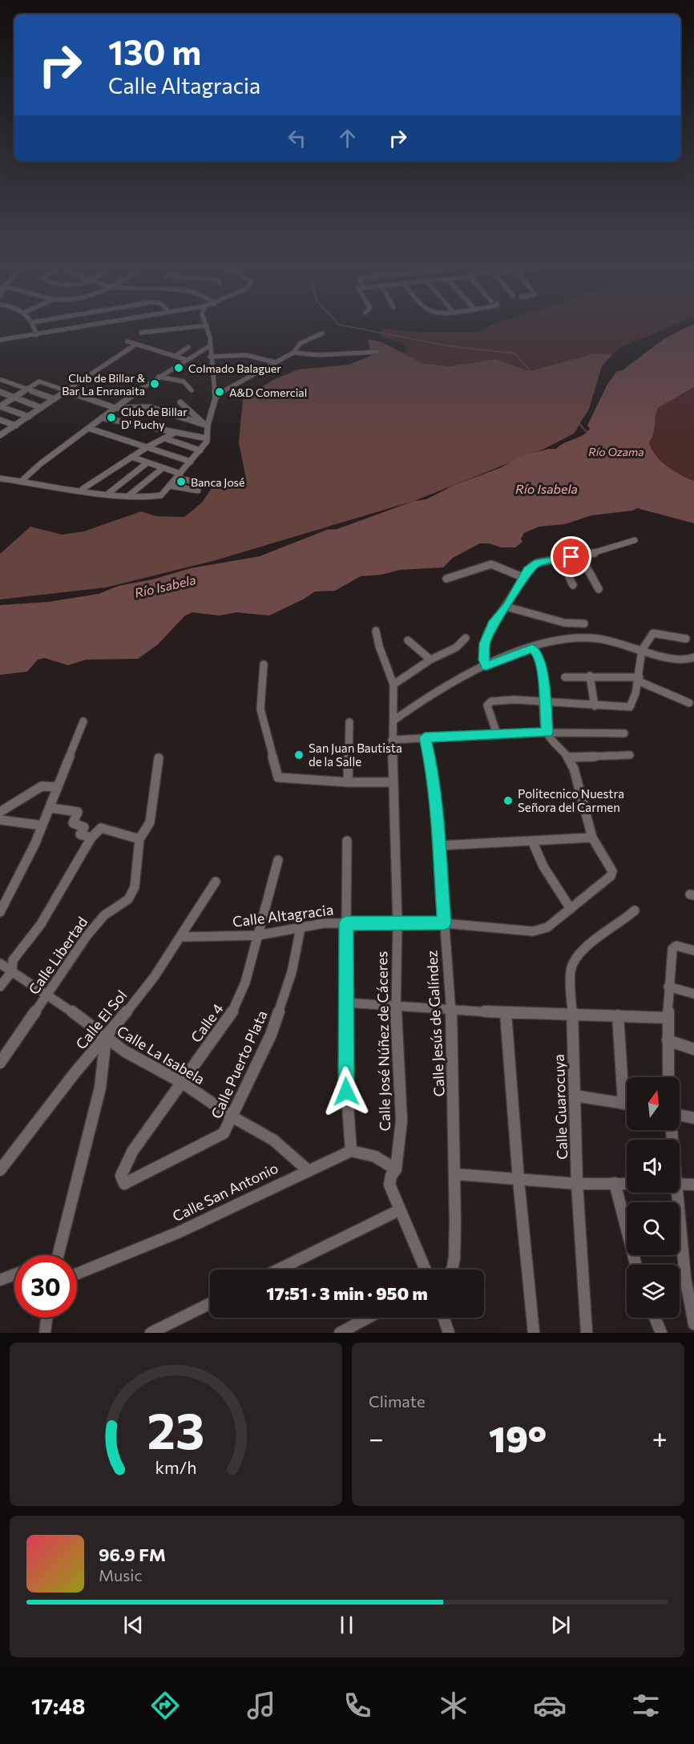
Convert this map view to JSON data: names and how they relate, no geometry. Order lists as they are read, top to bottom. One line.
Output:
{"streets":{"street":["Calle Altagracia","Calle Libertad","Calle El Sol","Calle 4","Calle Jesús de Galíndez","Calle José Núñez de Cáceres","Calle La Isabela","Calle Puerto Plata","Calle Guarocuya","Calle San Antonio"]},"crossings":[["Calle Altagracia","Calle El Sol"],["Calle Altagracia","Calle 4"],["Calle Altagracia","Calle Jesús de Galíndez"],["Calle Altagracia","Calle José Núñez de Cáceres"],["Calle Altagracia","Calle Puerto Plata"],["Calle Libertad","Calle La Isabela"],["Calle El Sol","Calle La Isabela"],["Calle 4","Calle La Isabela"],["Calle 4","Calle Puerto Plata"],["Calle La Isabela","Calle Puerto Plata"],["Calle La Isabela","Calle San Antonio"]],"water":["Río Ozama","Río Isabela"],"places":["Colmado Balaguer","Club de Billar & Bar La Enranaita","A&D Comercial","Club de Billar D' Puchy","Banca José","San Juan Bautista de la Salle","Politecnico Nuestra Señora del Carmen"],"north":"top","page":{"turn":["130 m","Calle Altagracia"],"limit":"30","trip":"17:51 · 3 min · 950 m","tile":"Climate","heat":["−","19°","+"],"song":["96.9 FM","Music"],"tabs":"17:48","gauge":["23","km/h"]}}
